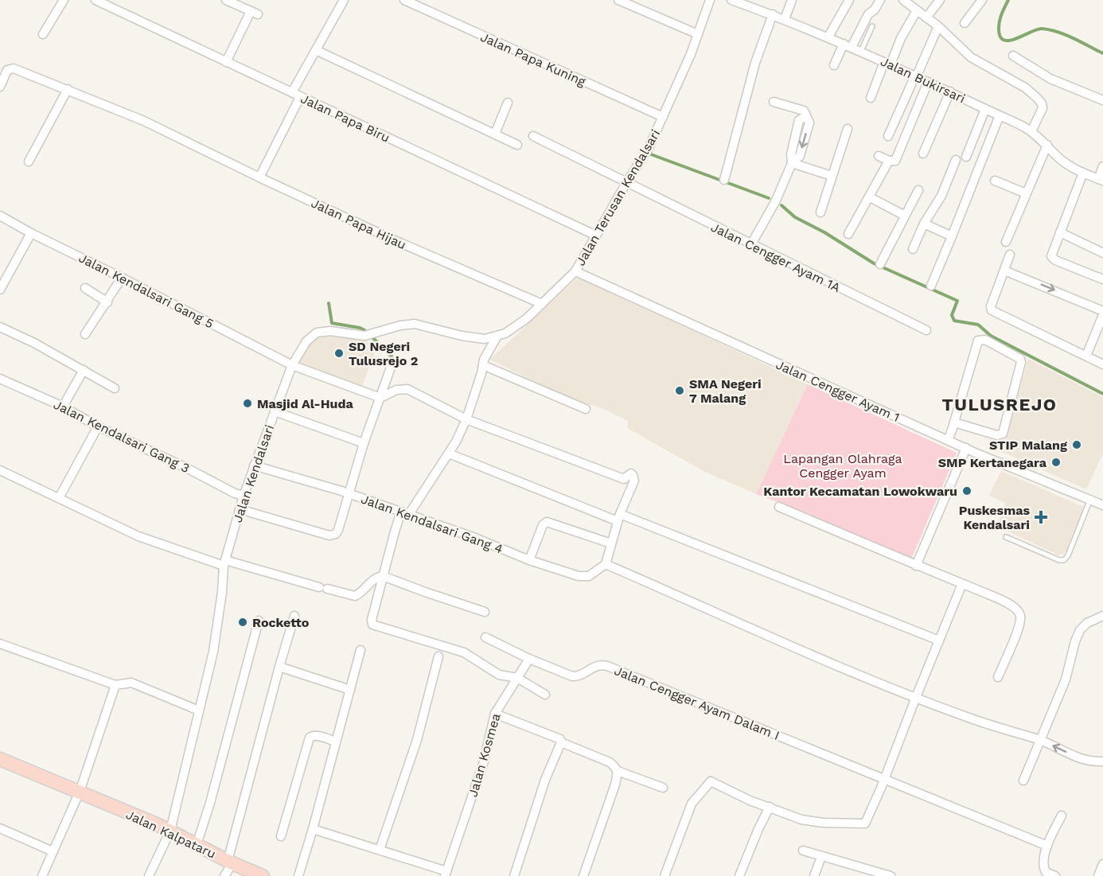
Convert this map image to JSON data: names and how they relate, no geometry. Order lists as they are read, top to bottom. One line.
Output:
{"streets":{"main road":["Jalan Kalpataru"],"street":["Jalan Papa Kuning","Jalan Bukirsari","Jalan Papa Biru","Jalan Terusan Kendalsari","Jalan Papa Hijau","Jalan Cengger Ayam 1A","Jalan Kendalsari Gang 5","Jalan Cengger Ayam 1","Jalan Kendalsari Gang 3","Jalan Kendalsari","Jalan Kendalsari Gang 4","Jalan Cengger Ayam Dalam I","Jalan Kosmea"]},"crossings":[["Jalan Papa Kuning","Jalan Terusan Kendalsari"],["Jalan Papa Biru","Jalan Terusan Kendalsari"],["Jalan Terusan Kendalsari","Jalan Papa Hijau"],["Jalan Terusan Kendalsari","Jalan Cengger Ayam 1A"],["Jalan Terusan Kendalsari","Jalan Cengger Ayam 1"],["Jalan Terusan Kendalsari","Jalan Kendalsari"],["Jalan Papa Hijau","Jalan Kendalsari"],["Jalan Kendalsari Gang 5","Jalan Kendalsari"],["Jalan Kendalsari Gang 3","Jalan Kendalsari"],["Jalan Kendalsari","Jalan Kendalsari Gang 4"],["Jalan Kendalsari","Jalan Kalpataru"],["Jalan Cengger Ayam Dalam I","Jalan Kosmea"]],"districts":["TULUSREJO"],"parks":["Lapangan Olahraga Cengger Ayam"],"places":{"other":["SD Negeri Tulusrejo 2","SMA Negeri 7 Malang","Masjid Al-Huda","STIP Malang","SMP Kertanegara","Kantor Kecamatan Lowokwaru","Rocketto"],"health":["Puskesmas Kendalsari"]}}
